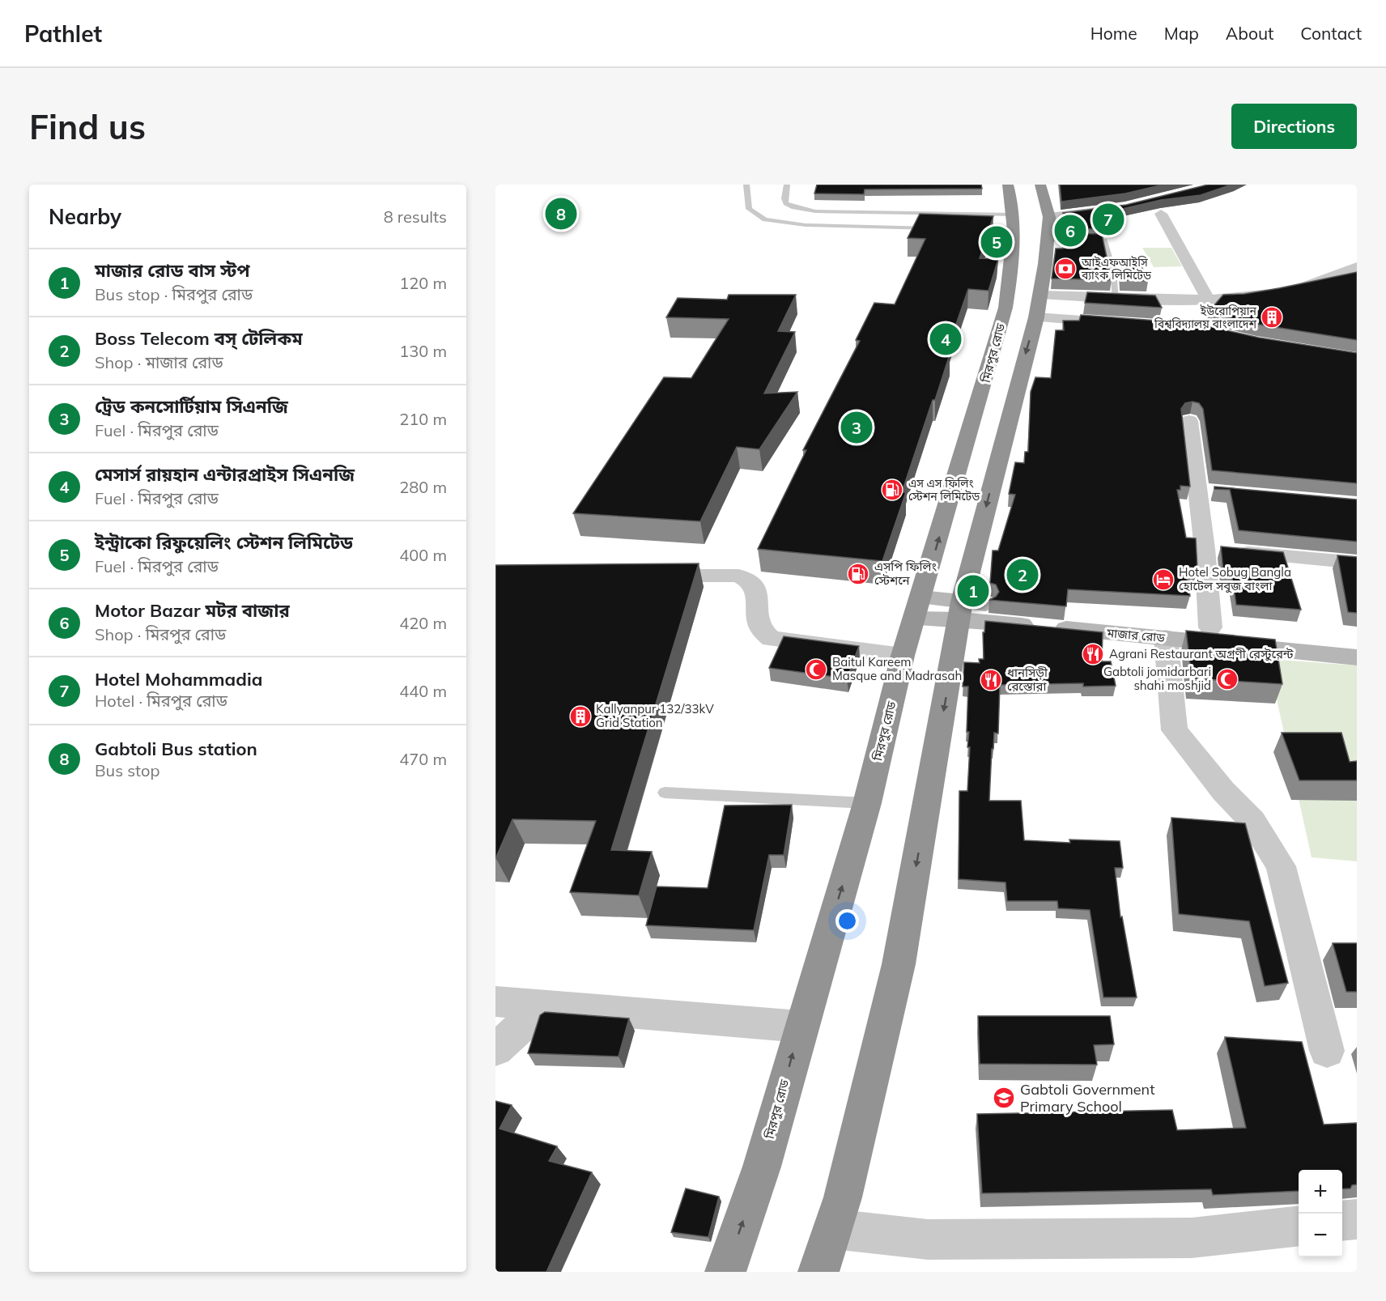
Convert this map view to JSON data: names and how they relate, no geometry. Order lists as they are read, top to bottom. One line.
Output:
{"streets":{"highway":["মিরপুর রোড"],"main road":["মাজার রোড"]},"crossings":[["মিরপুর রোড","মাজার রোড"]],"places":{"bank":["আইএফআইসি ব্যাংক লিমিটেড"],"building":["ইউরোপিয়ান বিশ্ববিদ্যালয় বাংলাদেশ","Kallyanpur 132/33kV Grid Station"],"fuel station":["এস এস ফিলিং স্টেশন লিমিটেড","এসপি ফিলিং স্টেশনে"],"hotel":["Hotel Sobug Bangla হোটেল সবুজ বাংলা"],"restaurant":["Agrani Restaurant অগ্রণী রেস্টুরেন্ট","ধানসিড়ী রেস্তোরা"],"mosque":["Baitul Kareem Masque and Madrasah","Gabtoli jomidarbari shahi moshjid"],"school or university":["Gabtoli Government Primary School"]},"page":{"header":"Pathlet","nav":["Home","Map","About","Contact"],"buttons":"Directions","title":"Find us","heading":["Nearby","8 results"],"pins":["8","7","6","5","4","3","2","1"],"list":[{"mark":"1","name":"মাজার রোড বাস স্টপ","note":"Bus stop · মিরপুর রোড","value":"120 m"},{"mark":"2","name":"Boss Telecom বস্ টেলিকম","note":"Shop · মাজার রোড","value":"130 m"},{"mark":"3","name":"ট্রেড কনসোর্টিয়াম সিএনজি","note":"Fuel · মিরপুর রোড","value":"210 m"},{"mark":"4","name":"মেসার্স রায়হান এন্টারপ্রাইস সিএনজি","note":"Fuel · মিরপুর রোড","value":"280 m"},{"mark":"5","name":"ইন্ট্রাকো রিফুয়েলিং স্টেশন লিমিটেড","note":"Fuel · মিরপুর রোড","value":"400 m"},{"mark":"6","name":"Motor Bazar মটর বাজার","note":"Shop · মিরপুর রোড","value":"420 m"},{"mark":"7","name":"Hotel Mohammadia","note":"Hotel · মিরপুর রোড","value":"440 m"},{"mark":"8","name":"Gabtoli Bus station","note":"Bus stop","value":"470 m"}],"map_buttons":["+","−"]}}
